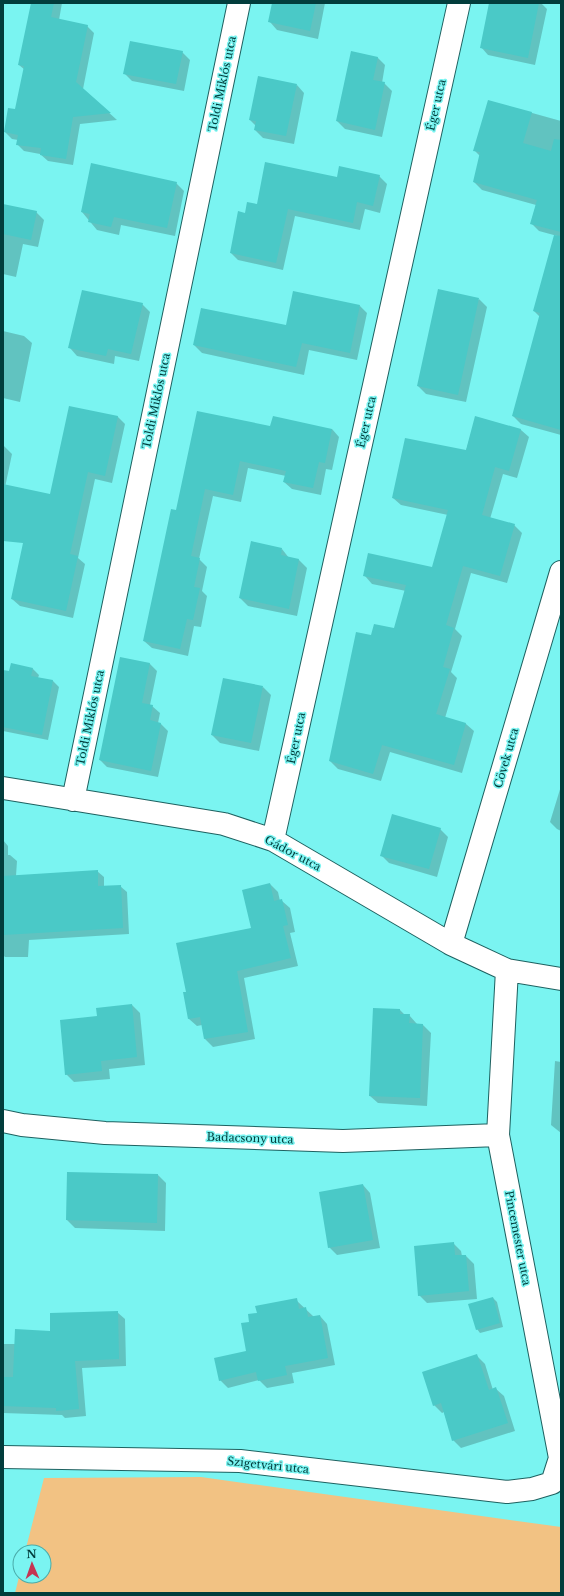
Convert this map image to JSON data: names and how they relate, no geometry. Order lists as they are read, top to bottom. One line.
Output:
{"streets":{"street":["Toldi Miklós utca","Éger utca","Cövek utca","Gádor utca","Badacsony utca","Pincemester utca","Szigetvári utca"]},"crossings":[["Toldi Miklós utca","Gádor utca"],["Éger utca","Gádor utca"],["Cövek utca","Gádor utca"],["Gádor utca","Pincemester utca"],["Badacsony utca","Pincemester utca"],["Pincemester utca","Szigetvári utca"]],"north":"top"}
